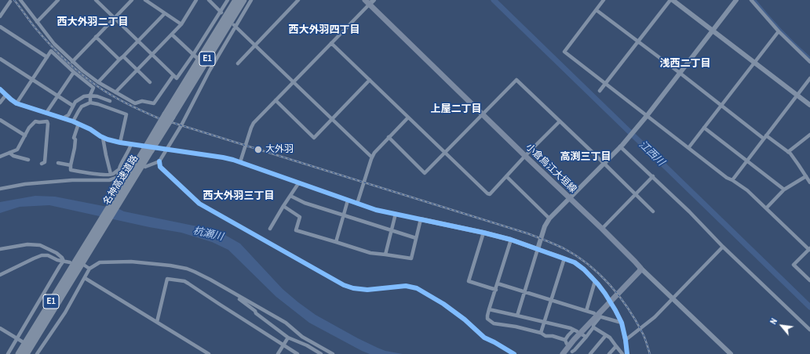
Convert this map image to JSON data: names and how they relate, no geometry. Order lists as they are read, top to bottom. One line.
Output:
{"streets":{"highway":["E1","名神高速道路"],"main road":["小倉烏江大垣線"]},"districts":["西大外羽二丁目","西大外羽四丁目","浅西二丁目","上屋二丁目","高渕三丁目","西大外羽三丁目"],"water":["江西川","杭瀬川"],"places":["大外羽"],"north":"top left"}
